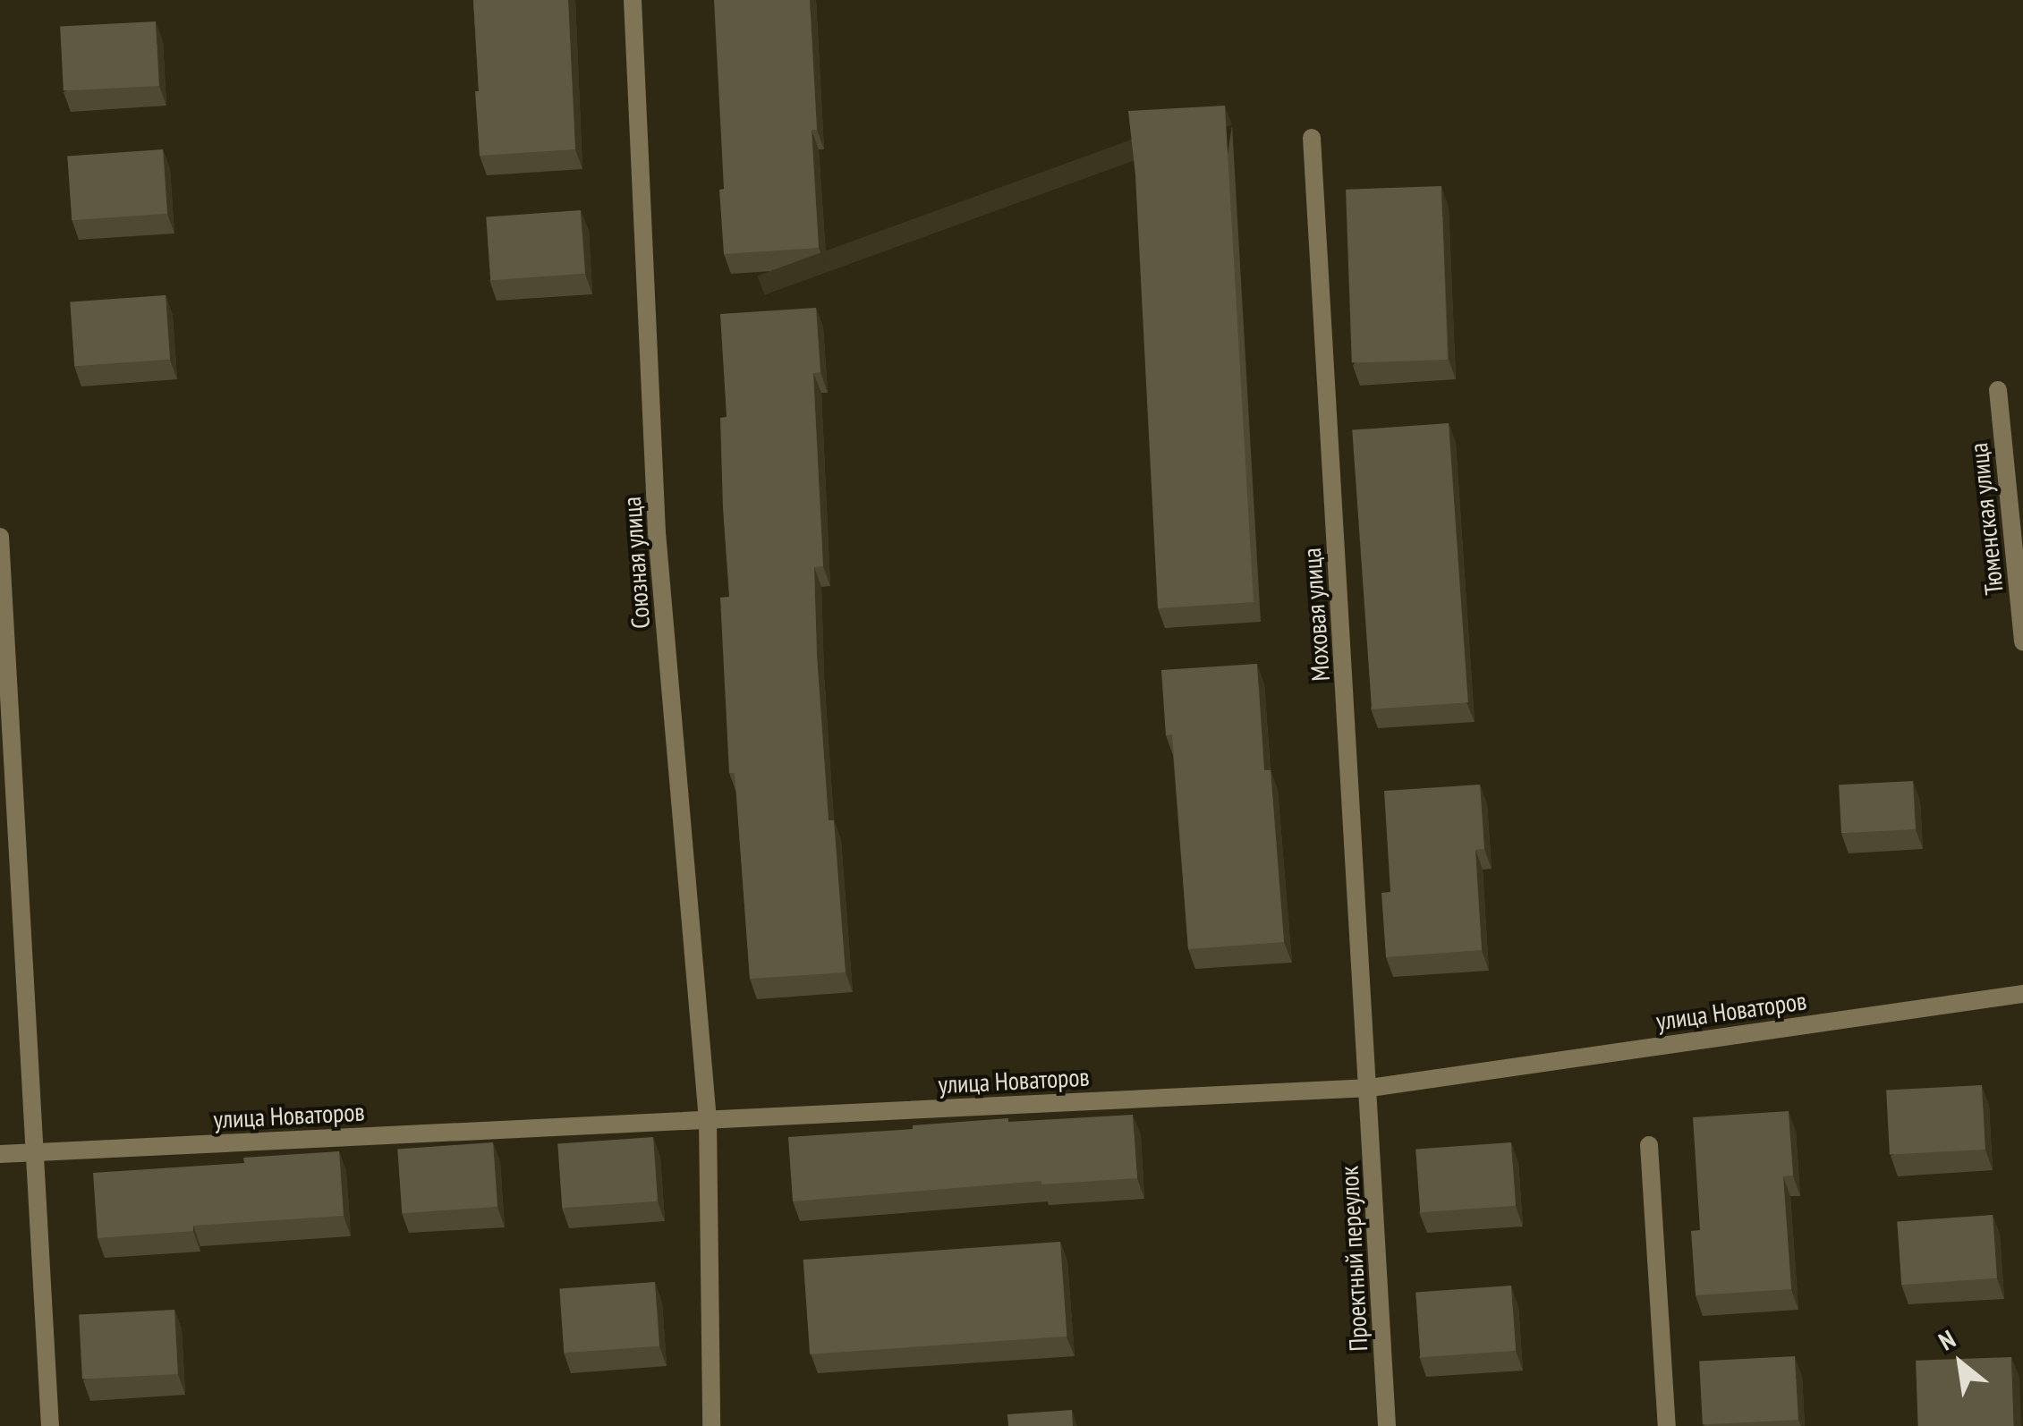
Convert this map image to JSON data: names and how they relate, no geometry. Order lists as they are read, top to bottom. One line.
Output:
{"streets":{"street":["Тюменская улица","Союзная улица","Моховая улица","улица Новаторов","Проектный переулок"]},"crossings":[["Союзная улица","улица Новаторов"],["Моховая улица","улица Новаторов"],["Моховая улица","Проектный переулок"],["улица Новаторов","Проектный переулок"]],"north":"top left"}
